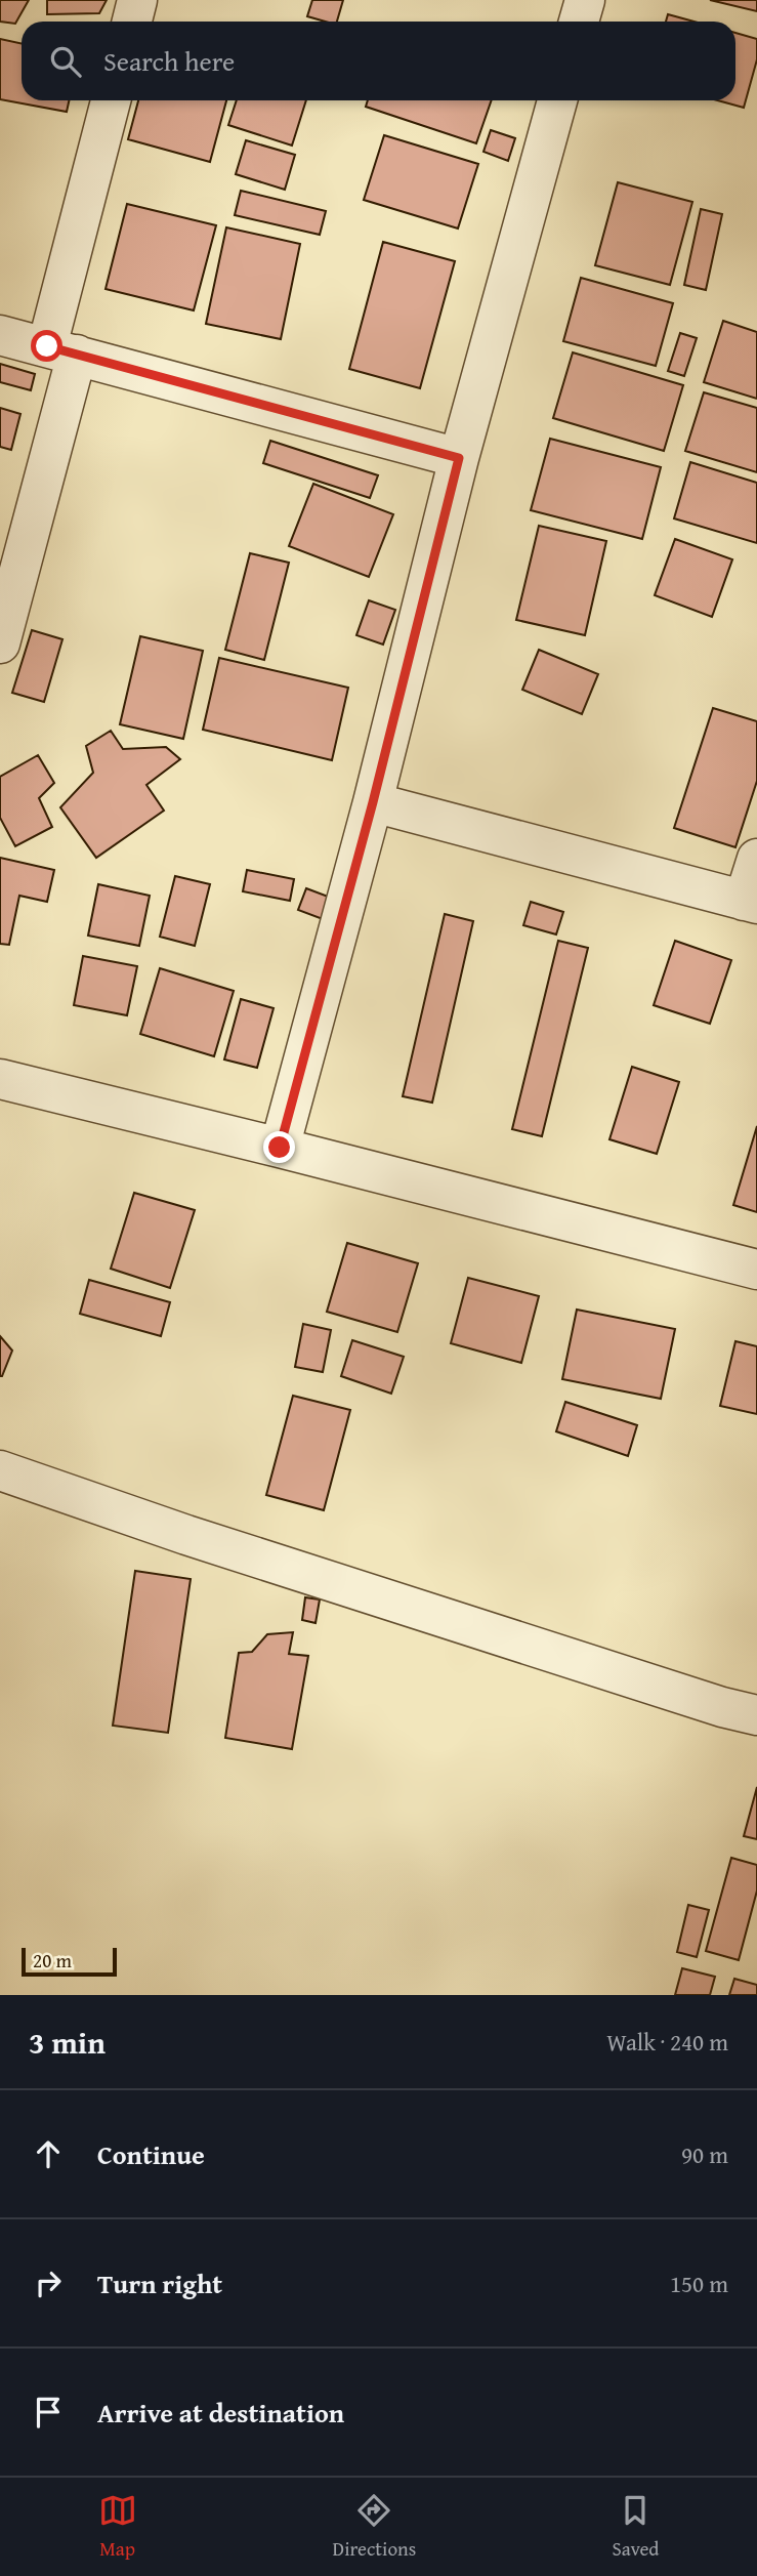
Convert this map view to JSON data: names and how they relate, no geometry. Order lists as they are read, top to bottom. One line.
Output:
{"scale_bar":"20 m","page":{"search":"Search here","scale":"20 m","heading":["3 min","Walk · 240 m"],"list":[["Continue","90 m"],["Turn right","150 m"],"Arrive at destination"],"nav":["Map","Directions","Saved"]}}
